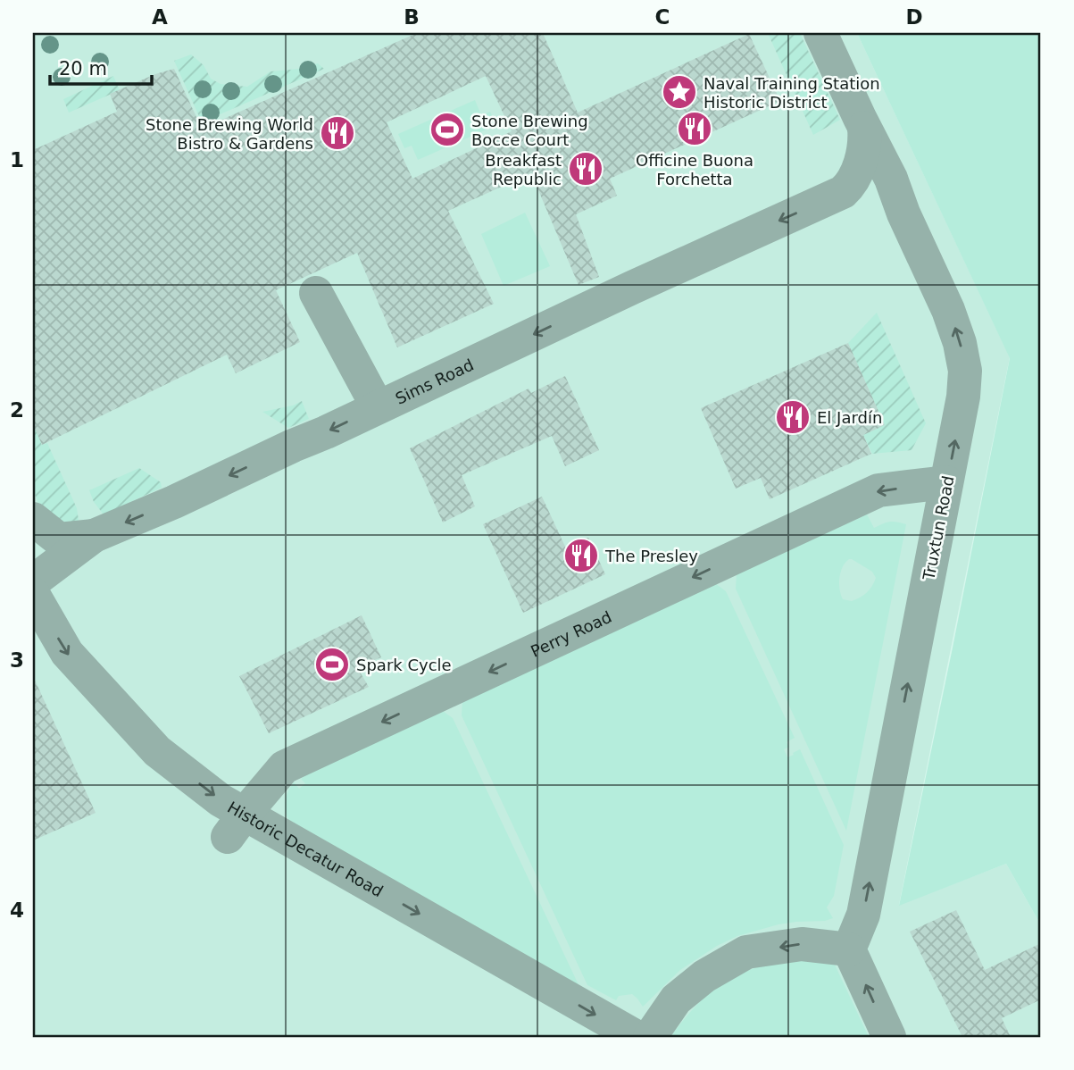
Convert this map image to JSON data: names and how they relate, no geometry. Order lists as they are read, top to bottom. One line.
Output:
{"streets":{"street":["Sims Road","Truxtun Road","Perry Road","Historic Decatur Road"]},"crossings":[["Truxtun Road","Perry Road"],["Perry Road","Historic Decatur Road"]],"one_way":["Sims Road","Truxtun Road","Perry Road","Historic Decatur Road"],"places":{"place":["Naval Training Station Historic District"],"restaurant":["Officine Buona Forchetta","Stone Brewing World Bistro & Gardens","Breakfast Republic","El Jardín","The Presley"],"sports":["Stone Brewing Bocce Court","Spark Cycle"]},"scale_bar":"20 m","grid":{"columns":["A","B","C","D"],"rows":["1","2","3","4"]}}
